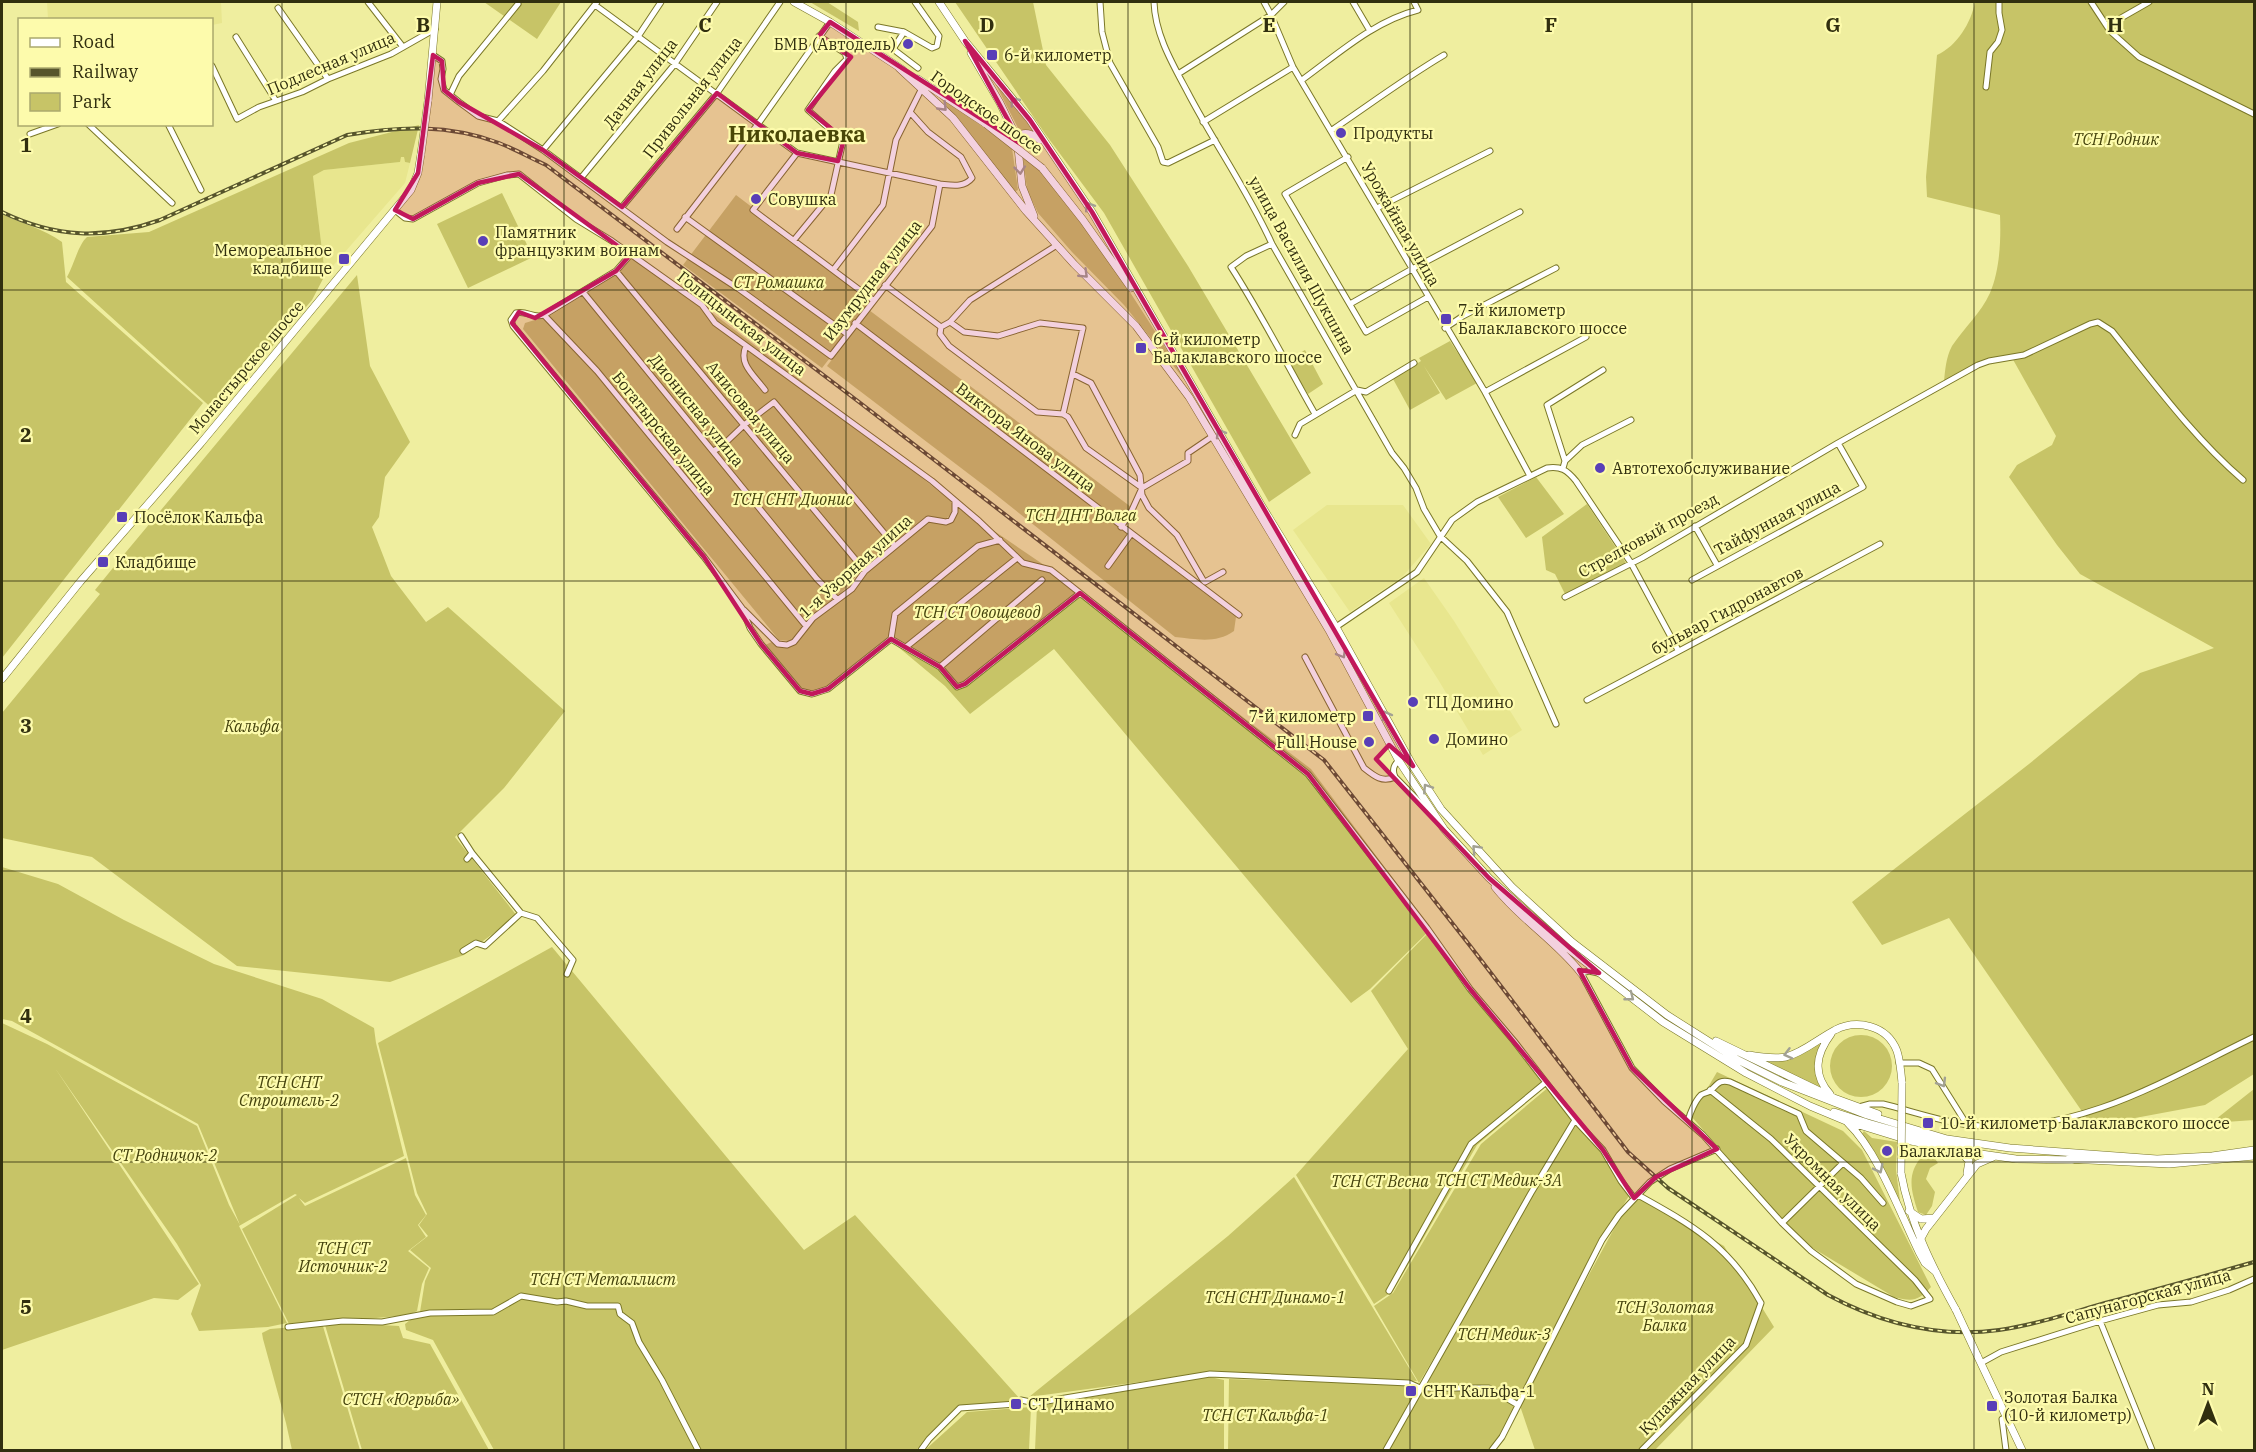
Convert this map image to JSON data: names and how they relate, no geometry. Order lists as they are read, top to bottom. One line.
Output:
{"streets":{"main road":["Городское шоссе","Монастырское шоссе"],"street":["Подлесная улица","Дачная улица","Привольная улица","Урожайная улица","улица Василия Шукшина","Изумрудная улица","Голицынская улица","Дионисная улица","Анисовая улица","Богатырская улица","Виктора Янова улица","Тайфунная улица","Стрелковый проезд","1-я Узорная улица","бульвар Гидронавтов","Укромная улица","Сапунагорская улица","Купажная улица"]},"crossings":[["Подлесная улица","Монастырское шоссе"],["Привольная улица","Изумрудная улица"],["Изумрудная улица","Виктора Янова улица"],["Голицынская улица","Монастырское шоссе"],["Голицынская улица","1-я Узорная улица"],["Дионисная улица","1-я Узорная улица"],["Анисовая улица","1-я Узорная улица"],["Богатырская улица","1-я Узорная улица"],["Тайфунная улица","Стрелковый проезд"]],"districts":["Николаевка"],"parks":["ТСН Родник","СТ Ромашка","ТСН СНТ Дионис","ТСН ДНТ Волга","ТСН СТ Овощевод","Кальфа","ТСН СНТ Строитель-2","СТ Родничок-2","ТСН СТ Медик-3А","ТСН СТ Весна","ТСН СТ Источник-2","ТСН СТ Металлист","ТСН СНТ Динамо-1","ТСН Золотая Балка","ТСН Медик-3","СТСН «Югрыба»","ТСН СТ Кальфа-1"],"places":{"other":["БМВ (Автодель)","Продукты","Совушка","Памятник французким воинам","Автотехобслуживание","ТЦ Домино","Домино","Full House","Балаклава"],"transit":["6-й километр","Мемореальное кладбище","7-й километр Балаклавского шоссе","6-й километр Балаклавского шоccе","Посёлок Кальфа","Кладбище","7-й километр","10-й километр Балаклавского шоссе","СНТ Кальфа-1","СТ Динамо","Золотая Балка (10-й километр)"]},"legend":["Road","Railway","Park"],"north":"top","grid":{"columns":["B","C","D","E","F","G","H"],"rows":["1","2","3","4","5"]}}
